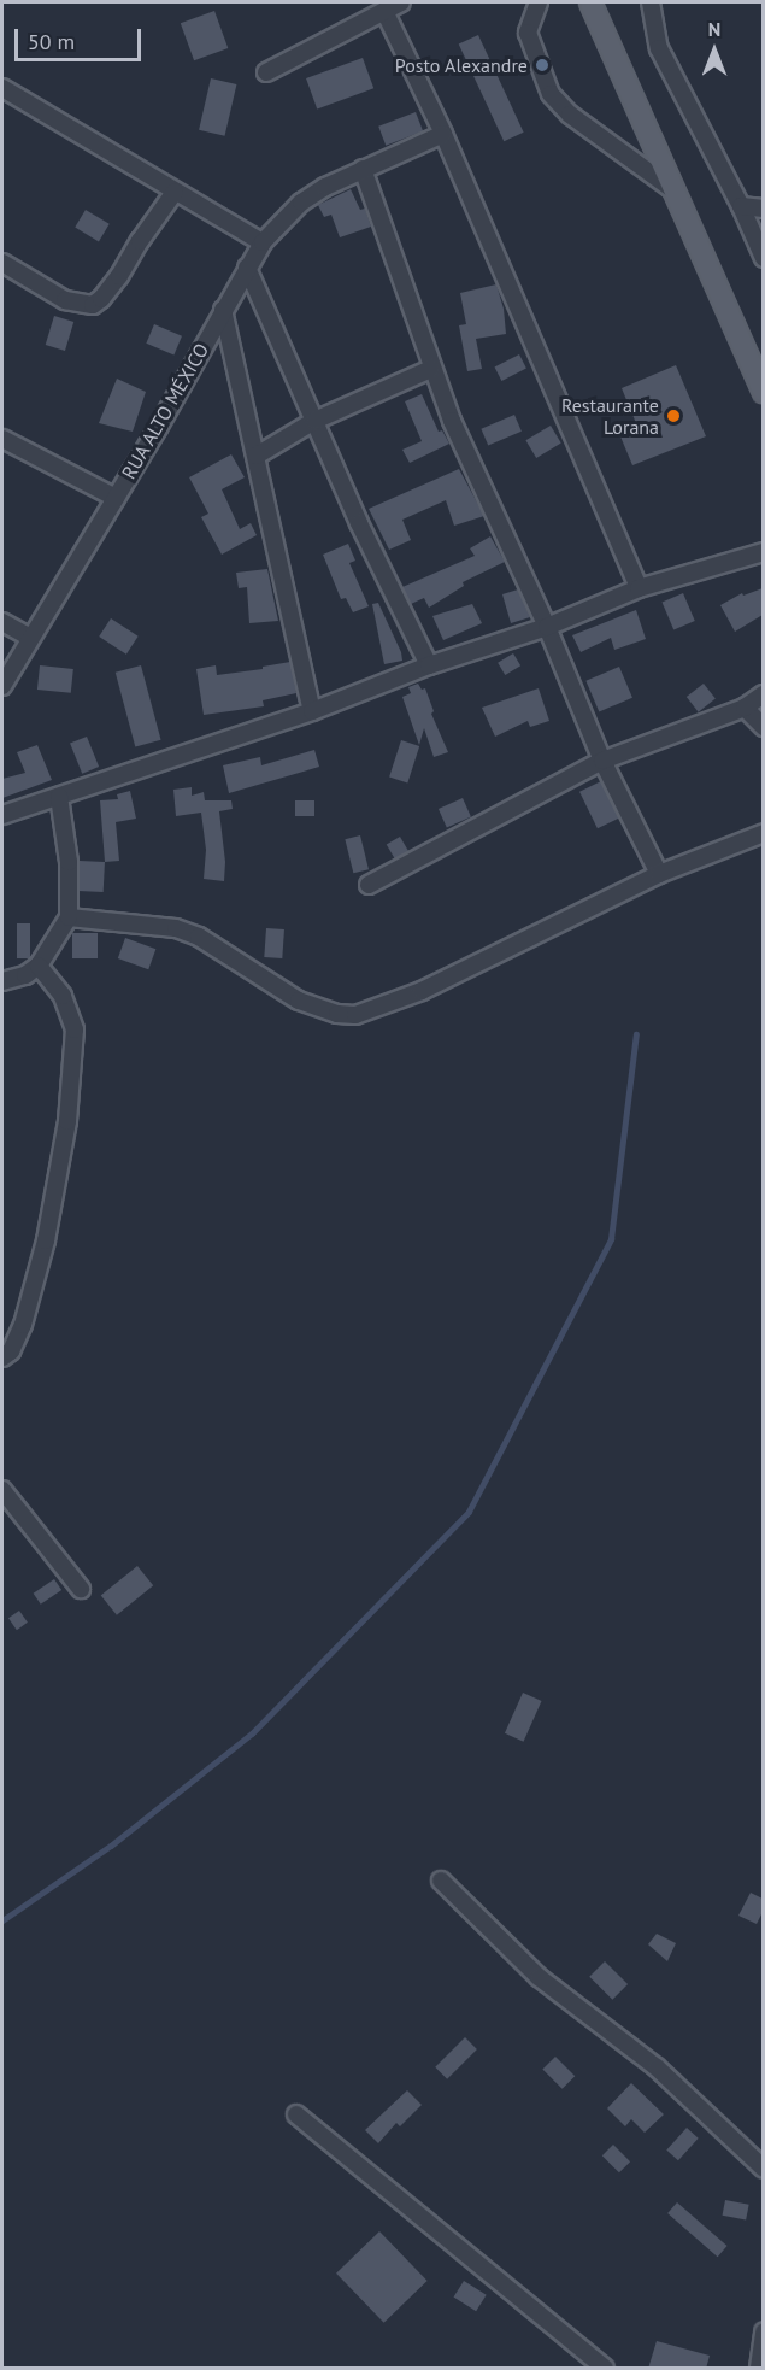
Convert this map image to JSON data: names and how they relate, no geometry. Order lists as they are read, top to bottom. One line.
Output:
{"streets":{"street":["RUA ALTO MÉXICO"]},"places":["Posto Alexandre","Restaurante Lorana"],"scale_bar":"50 m","north":"top"}
